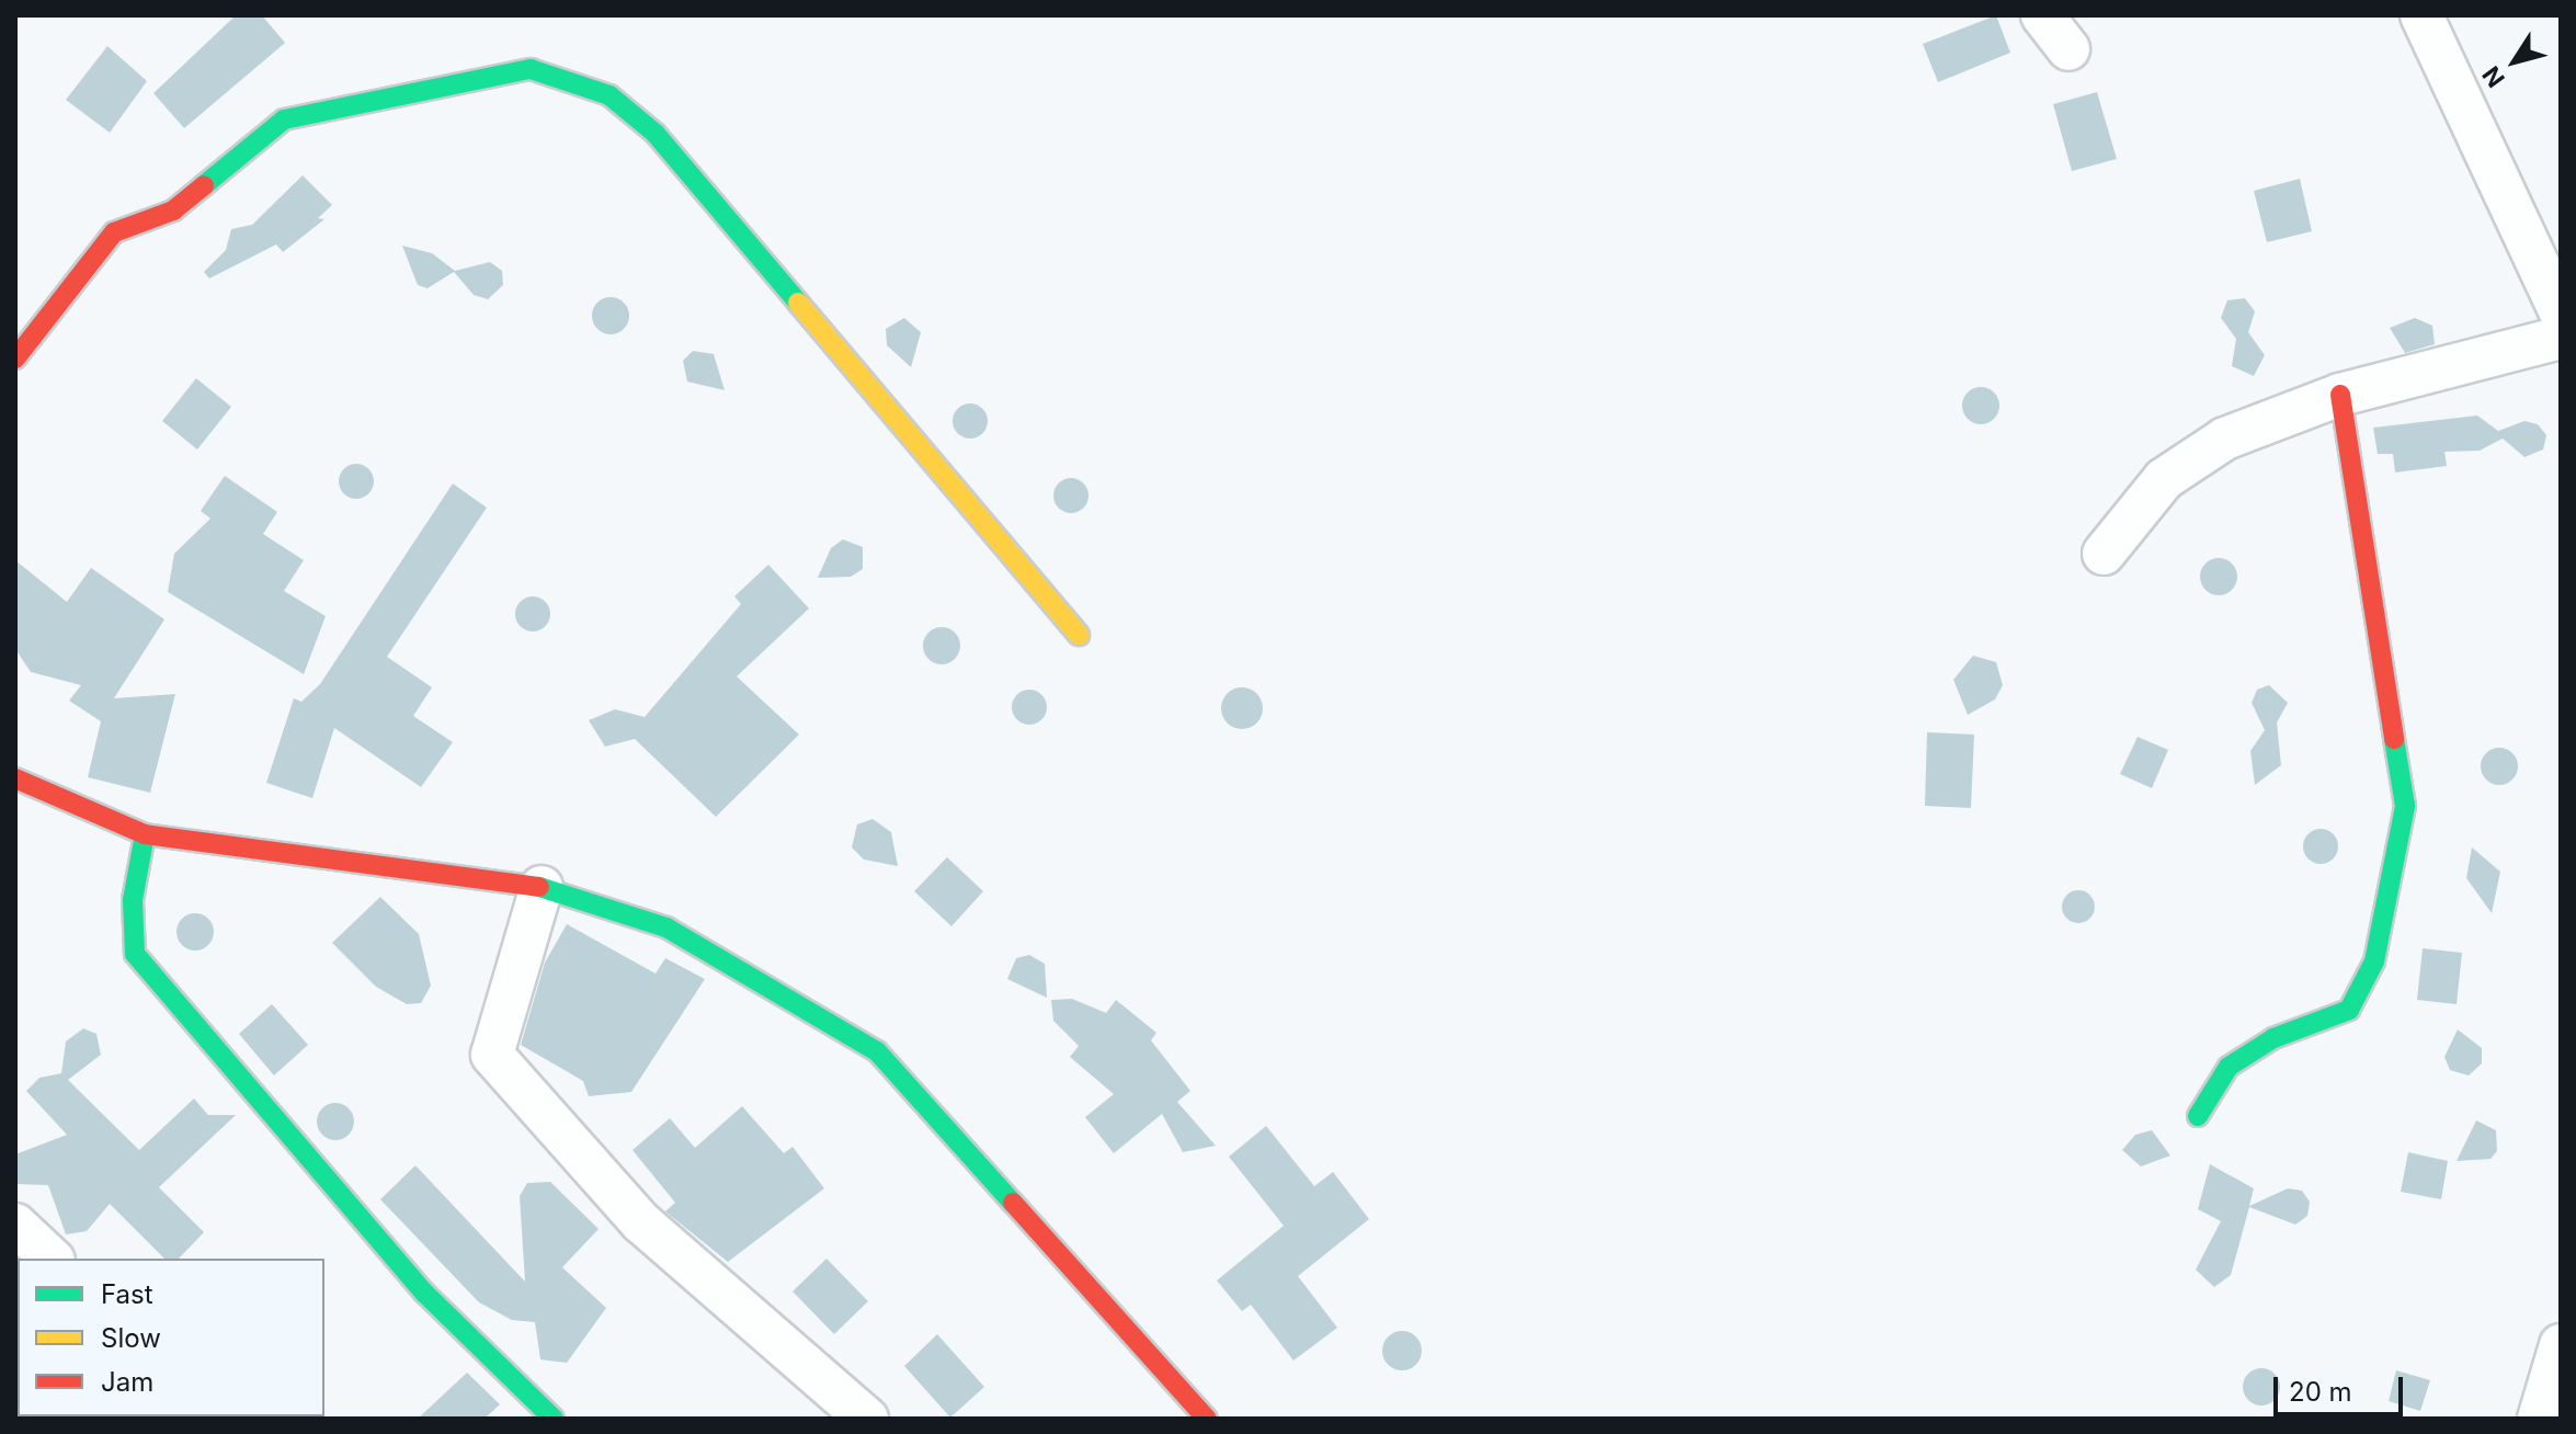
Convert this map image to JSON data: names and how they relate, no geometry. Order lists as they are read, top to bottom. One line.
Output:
{"legend":["Fast","Slow","Jam"],"scale_bar":"20 m","north":"bottom left"}
